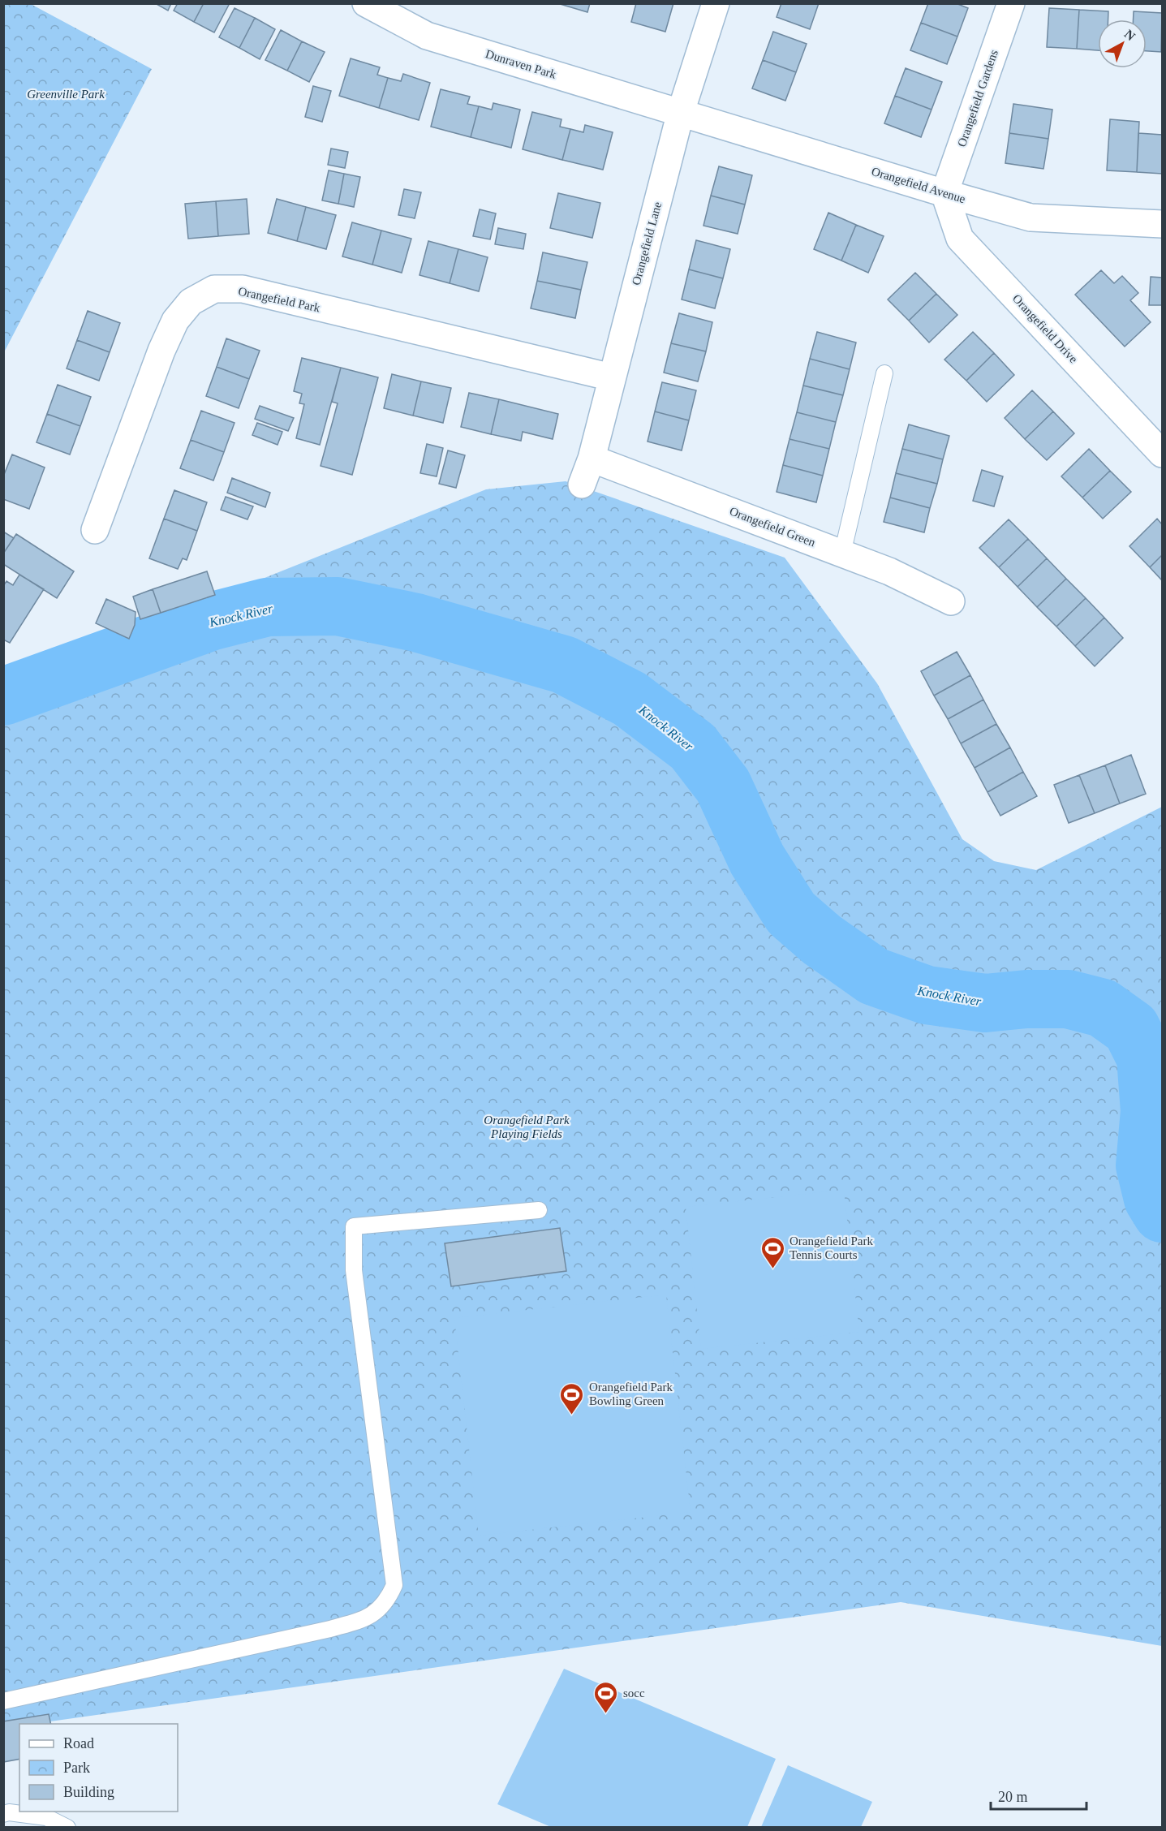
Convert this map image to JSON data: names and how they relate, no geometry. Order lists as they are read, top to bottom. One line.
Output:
{"streets":{"street":["Dunraven Park","Orangefield Gardens","Orangefield Avenue","Orangefield Lane","Orangefield Park","Orangefield Drive","Orangefield Green"]},"crossings":[["Dunraven Park","Orangefield Avenue"],["Dunraven Park","Orangefield Lane"],["Orangefield Gardens","Orangefield Avenue"],["Orangefield Gardens","Orangefield Drive"],["Orangefield Avenue","Orangefield Lane"],["Orangefield Avenue","Orangefield Drive"],["Orangefield Lane","Orangefield Park"],["Orangefield Lane","Orangefield Green"]],"water":["Knock River"],"parks":["Greenville Park","Orangefield Park Playing Fields"],"places":{"sports":["Orangefield Park Tennis Courts","Orangefield Park Bowling Green","socc"]},"legend":["Road","Park","Building"],"scale_bar":"20 m","north":"top right"}
